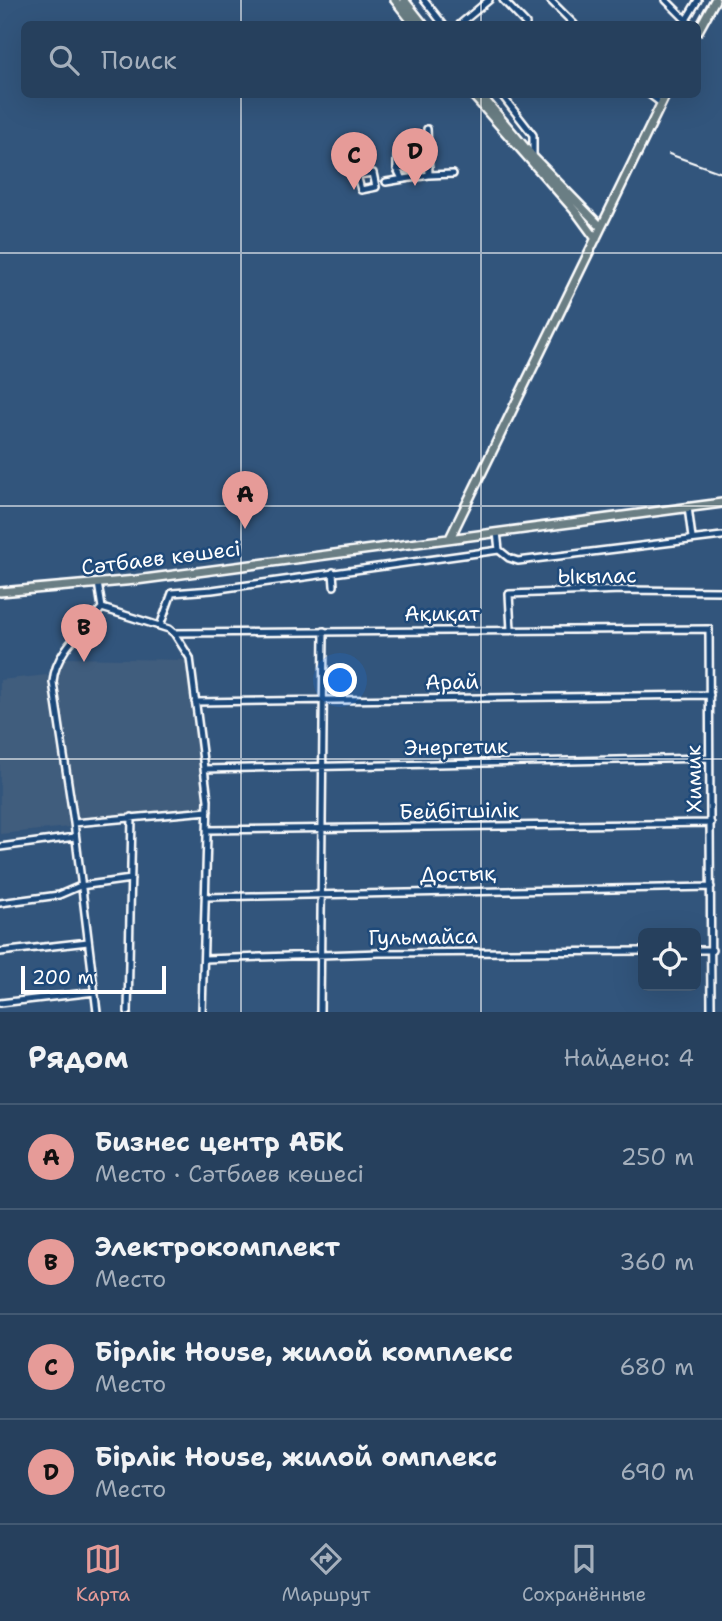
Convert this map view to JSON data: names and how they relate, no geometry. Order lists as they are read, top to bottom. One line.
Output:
{"streets":{"main road":["Сәтбаев көшесі"],"street":["Ыкылас","Ақиқат","Арай","Энергетик","Химик","Бейбітшілік","Достық","Гульмайса"]},"crossings":[["Ыкылас","Ақиқат"],["Ақиқат","Химик"],["Арай","Химик"],["Энергетик","Химик"],["Химик","Бейбітшілік"],["Химик","Достық"]],"scale_bar":"200 m","page":{"search":"Поиск","pins":["D","C","A","B"],"scale":"200 m","heading":["Рядом","Найдено: 4"],"list":[{"mark":"A","name":"Бизнес центр АБК","note":"Место · Сәтбаев көшесі","value":"250 m"},{"mark":"B","name":"Электрокомплект","note":"Место","value":"360 m"},{"mark":"C","name":"Бірлік House, жилой комплекс","note":"Место","value":"680 m"},{"mark":"D","name":"Бірлік House, жилой омплекс","note":"Место","value":"690 m"}],"nav":["Карта","Маршрут","Сохранённые"]}}
